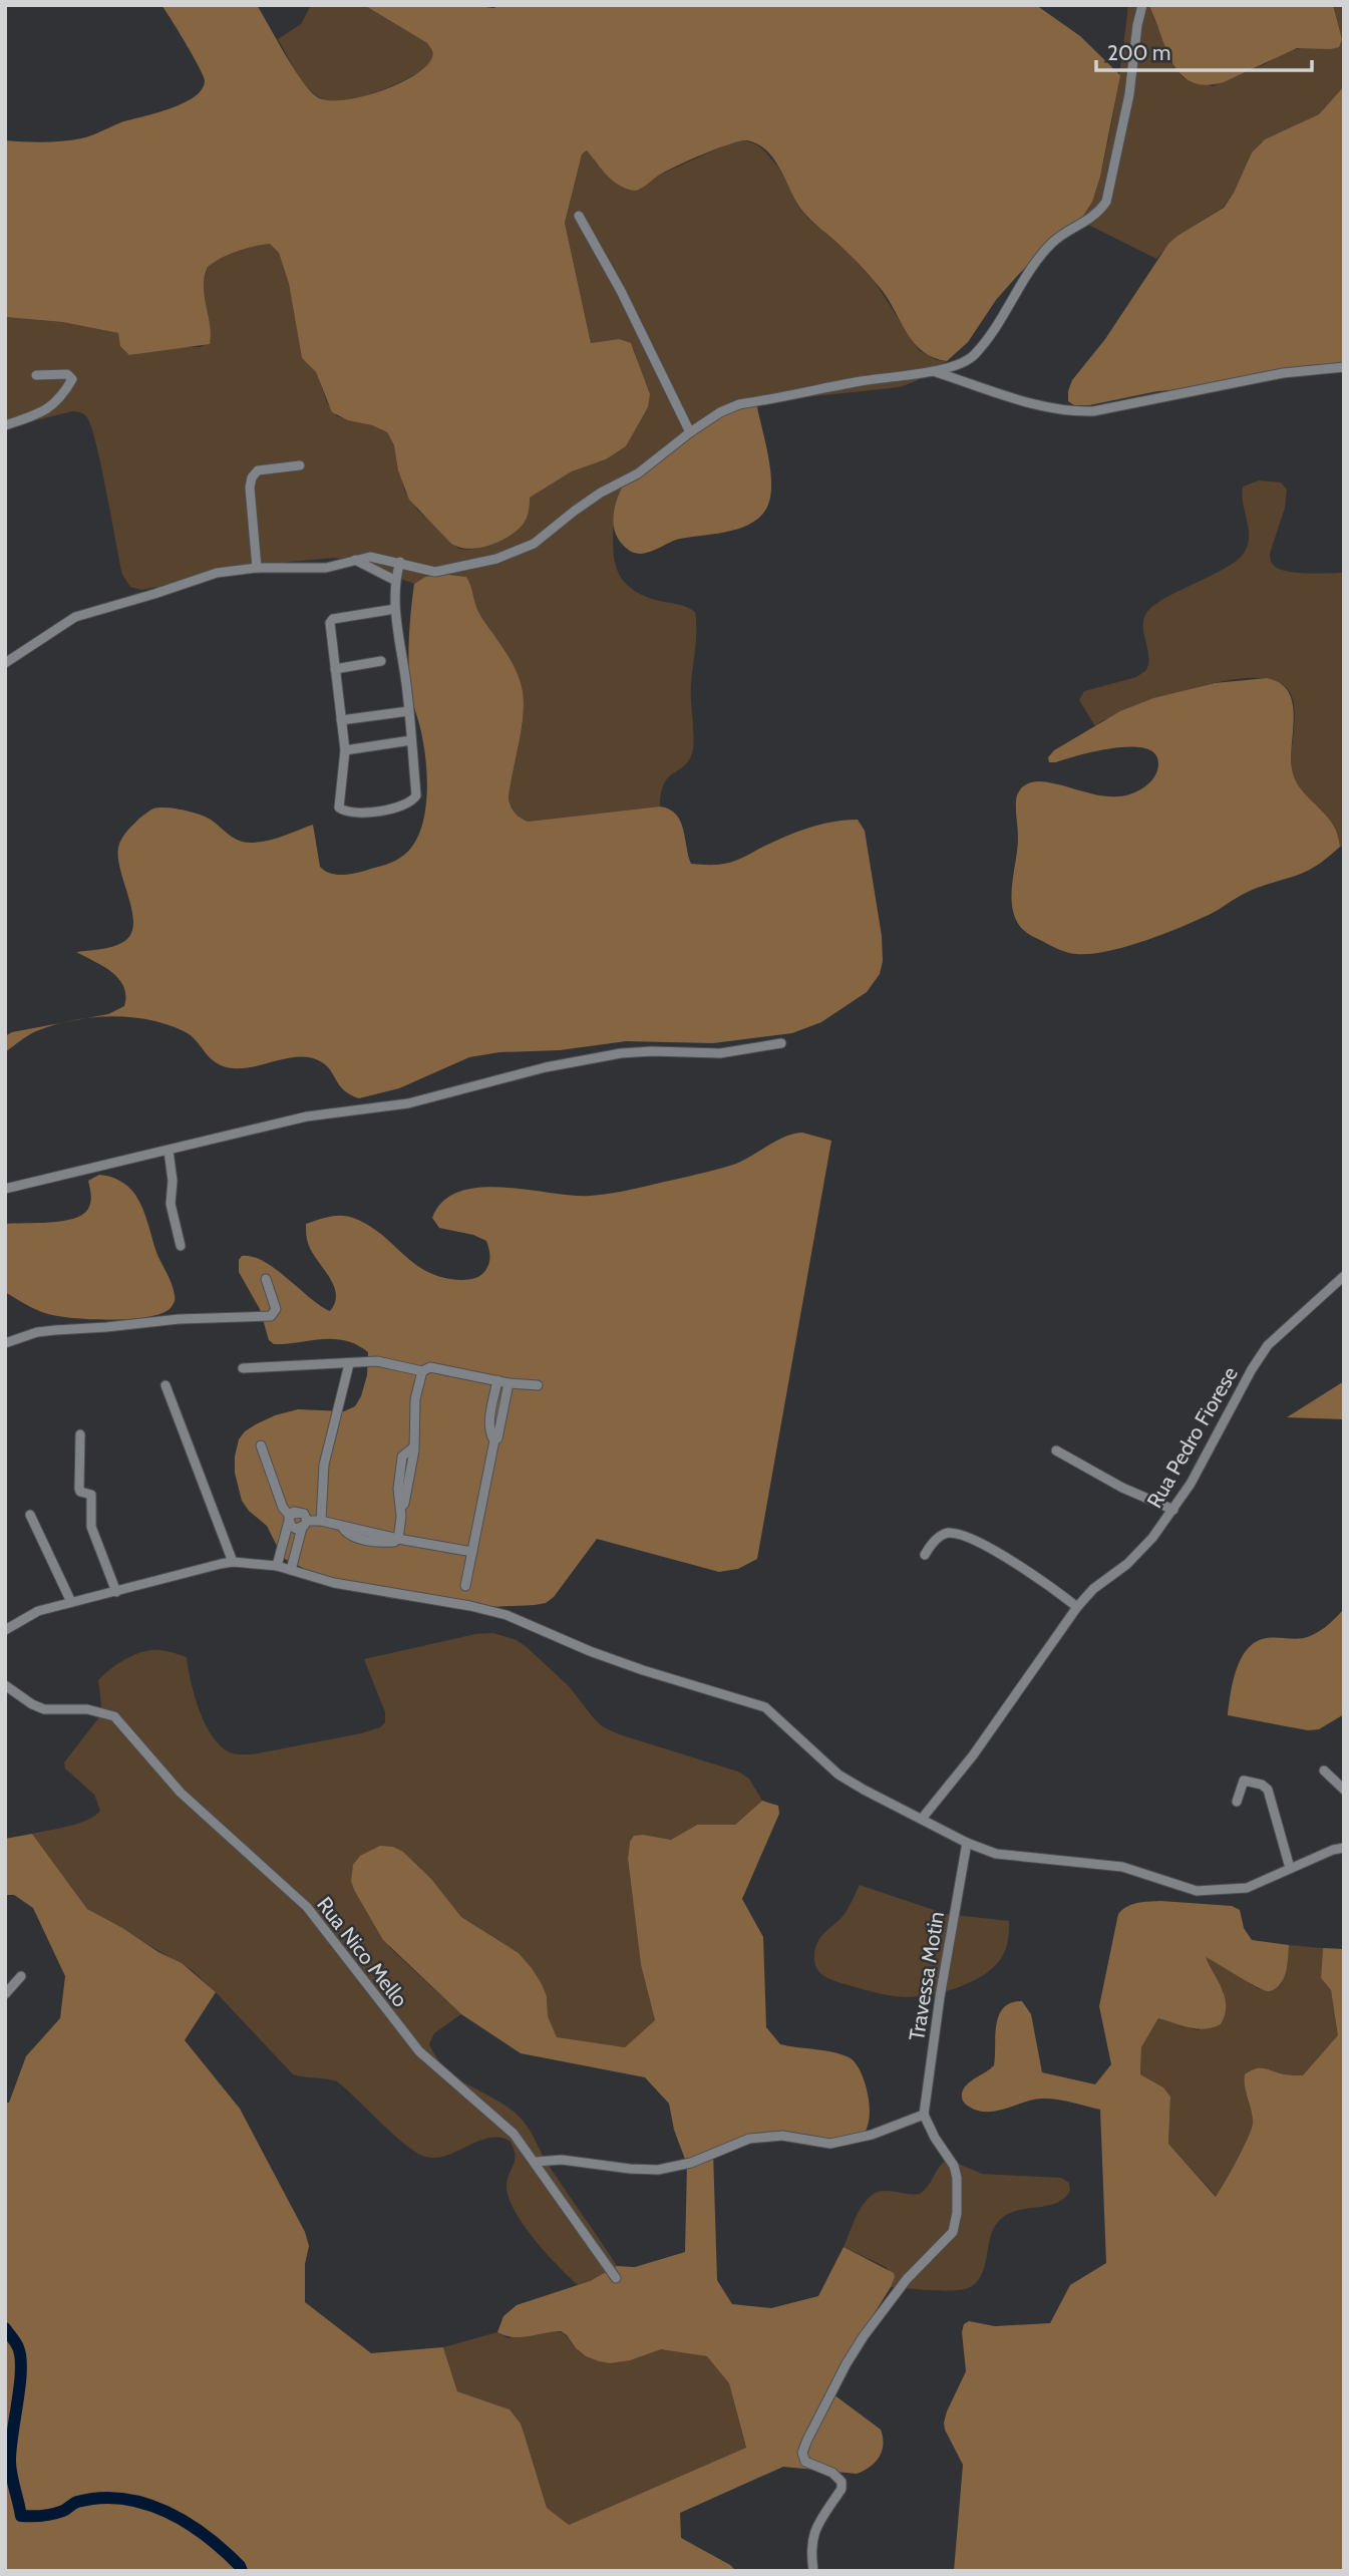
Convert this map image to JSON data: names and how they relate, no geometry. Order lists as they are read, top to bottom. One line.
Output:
{"streets":{"street":["Rua Pedro Fiorese","Rua Nico Mello","Travessa Motin"]},"scale_bar":"200 m"}
